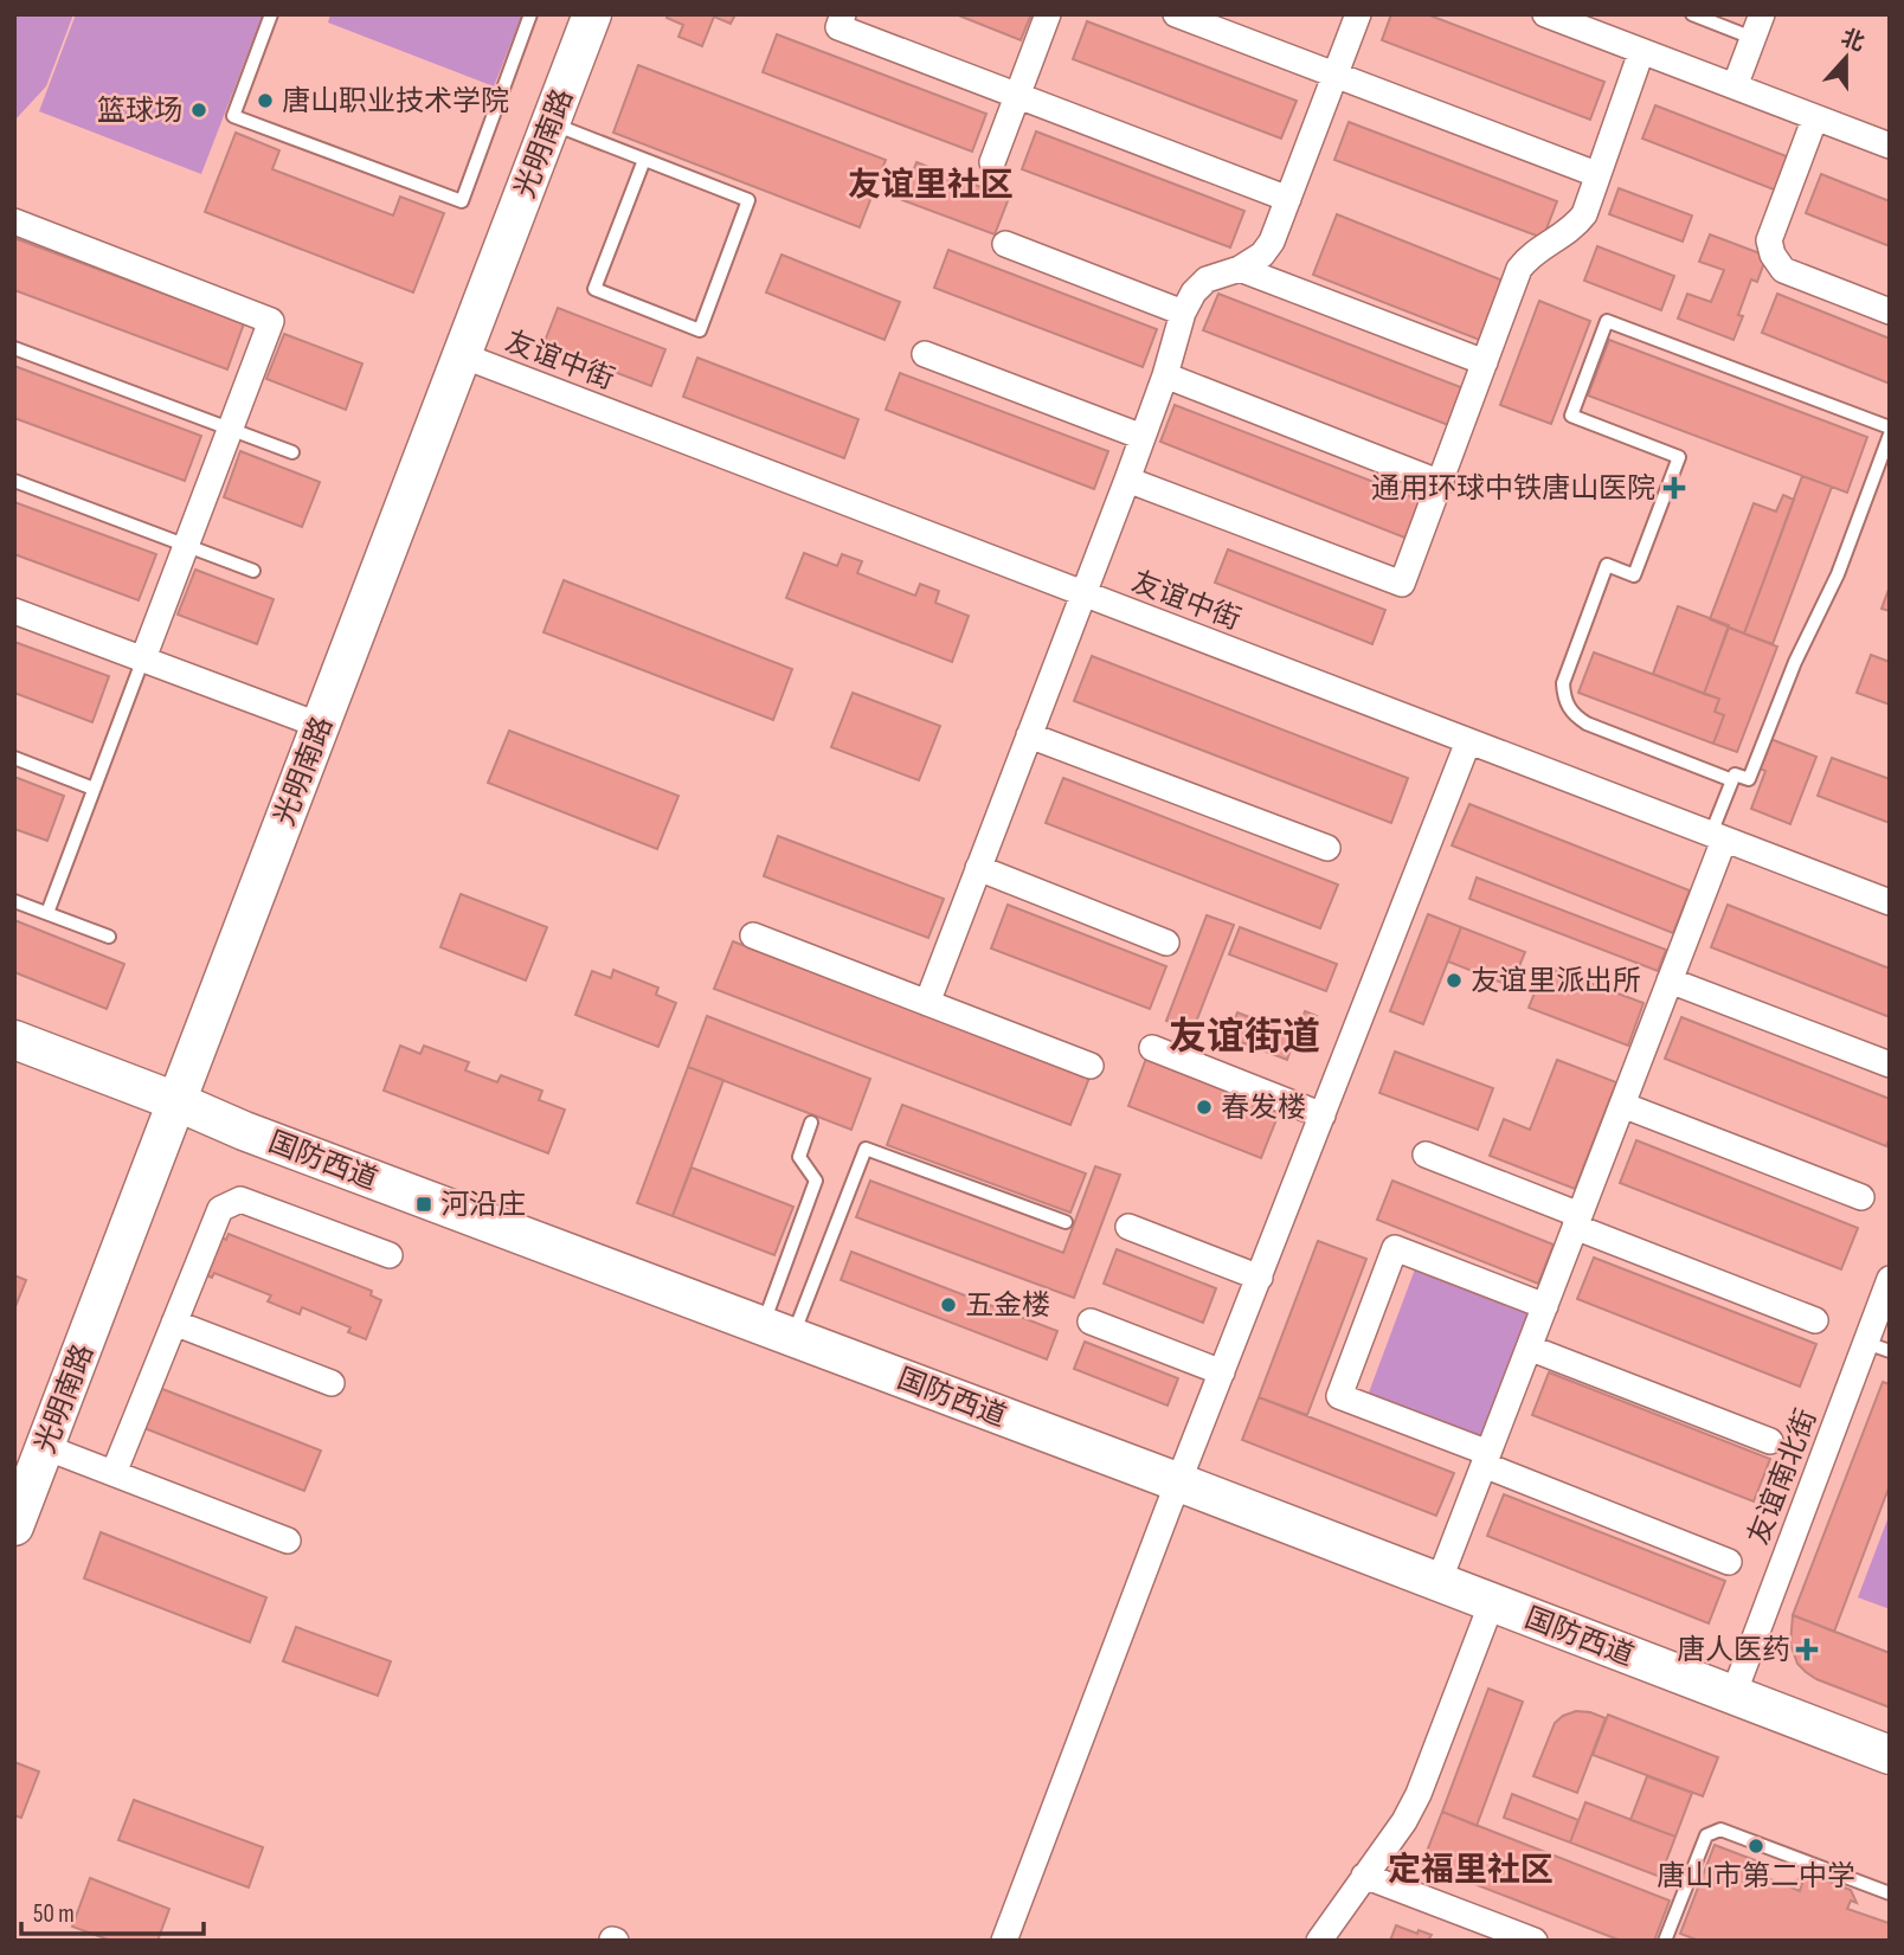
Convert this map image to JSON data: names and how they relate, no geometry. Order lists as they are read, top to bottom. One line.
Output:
{"streets":{"street":["光明南路","友谊中街","国防西道","友谊南北街"]},"crossings":[["光明南路","友谊中街"],["光明南路","国防西道"],["国防西道","友谊南北街"]],"districts":["友谊里社区","友谊街道","定福里社区"],"places":{"other":["唐山职业技术学院","篮球场","友谊里派出所","春发楼","五金楼","唐山市第二中学"],"health":["通用环球中铁唐山医院","唐人医药"],"transit":["河沿庄"]},"scale_bar":"50 m","north":"top"}
